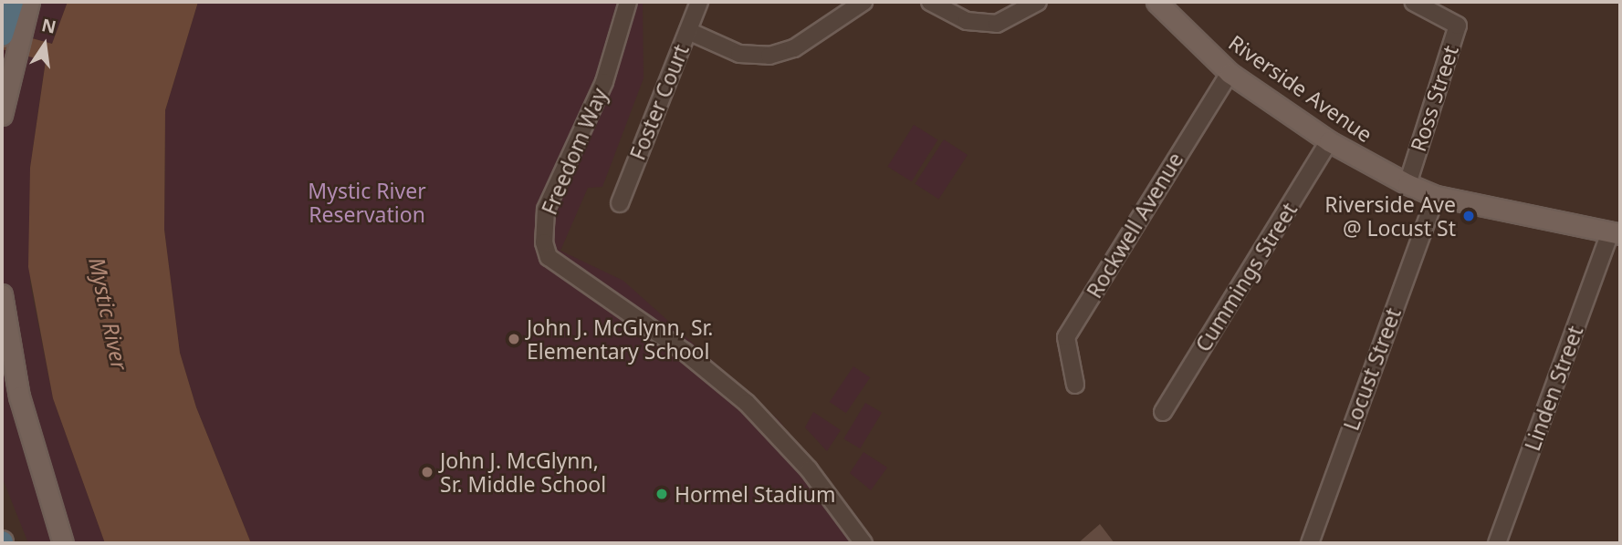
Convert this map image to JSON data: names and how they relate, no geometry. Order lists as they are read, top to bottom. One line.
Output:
{"streets":{"main road":["Riverside Avenue"],"street":["Ross Street","Foster Court","Freedom Way","Rockwell Avenue","Cummings Street","Locust Street","Linden Street"]},"crossings":[["Riverside Avenue","Ross Street"],["Riverside Avenue","Rockwell Avenue"],["Riverside Avenue","Cummings Street"],["Riverside Avenue","Locust Street"],["Riverside Avenue","Linden Street"]],"water":["Mystic River"],"parks":["Mystic River Reservation"],"places":["Riverside Ave @ Locust St","John J. McGlynn, Sr. Elementary School","John J. McGlynn, Sr. Middle School","Hormel Stadium"],"north":"top"}
